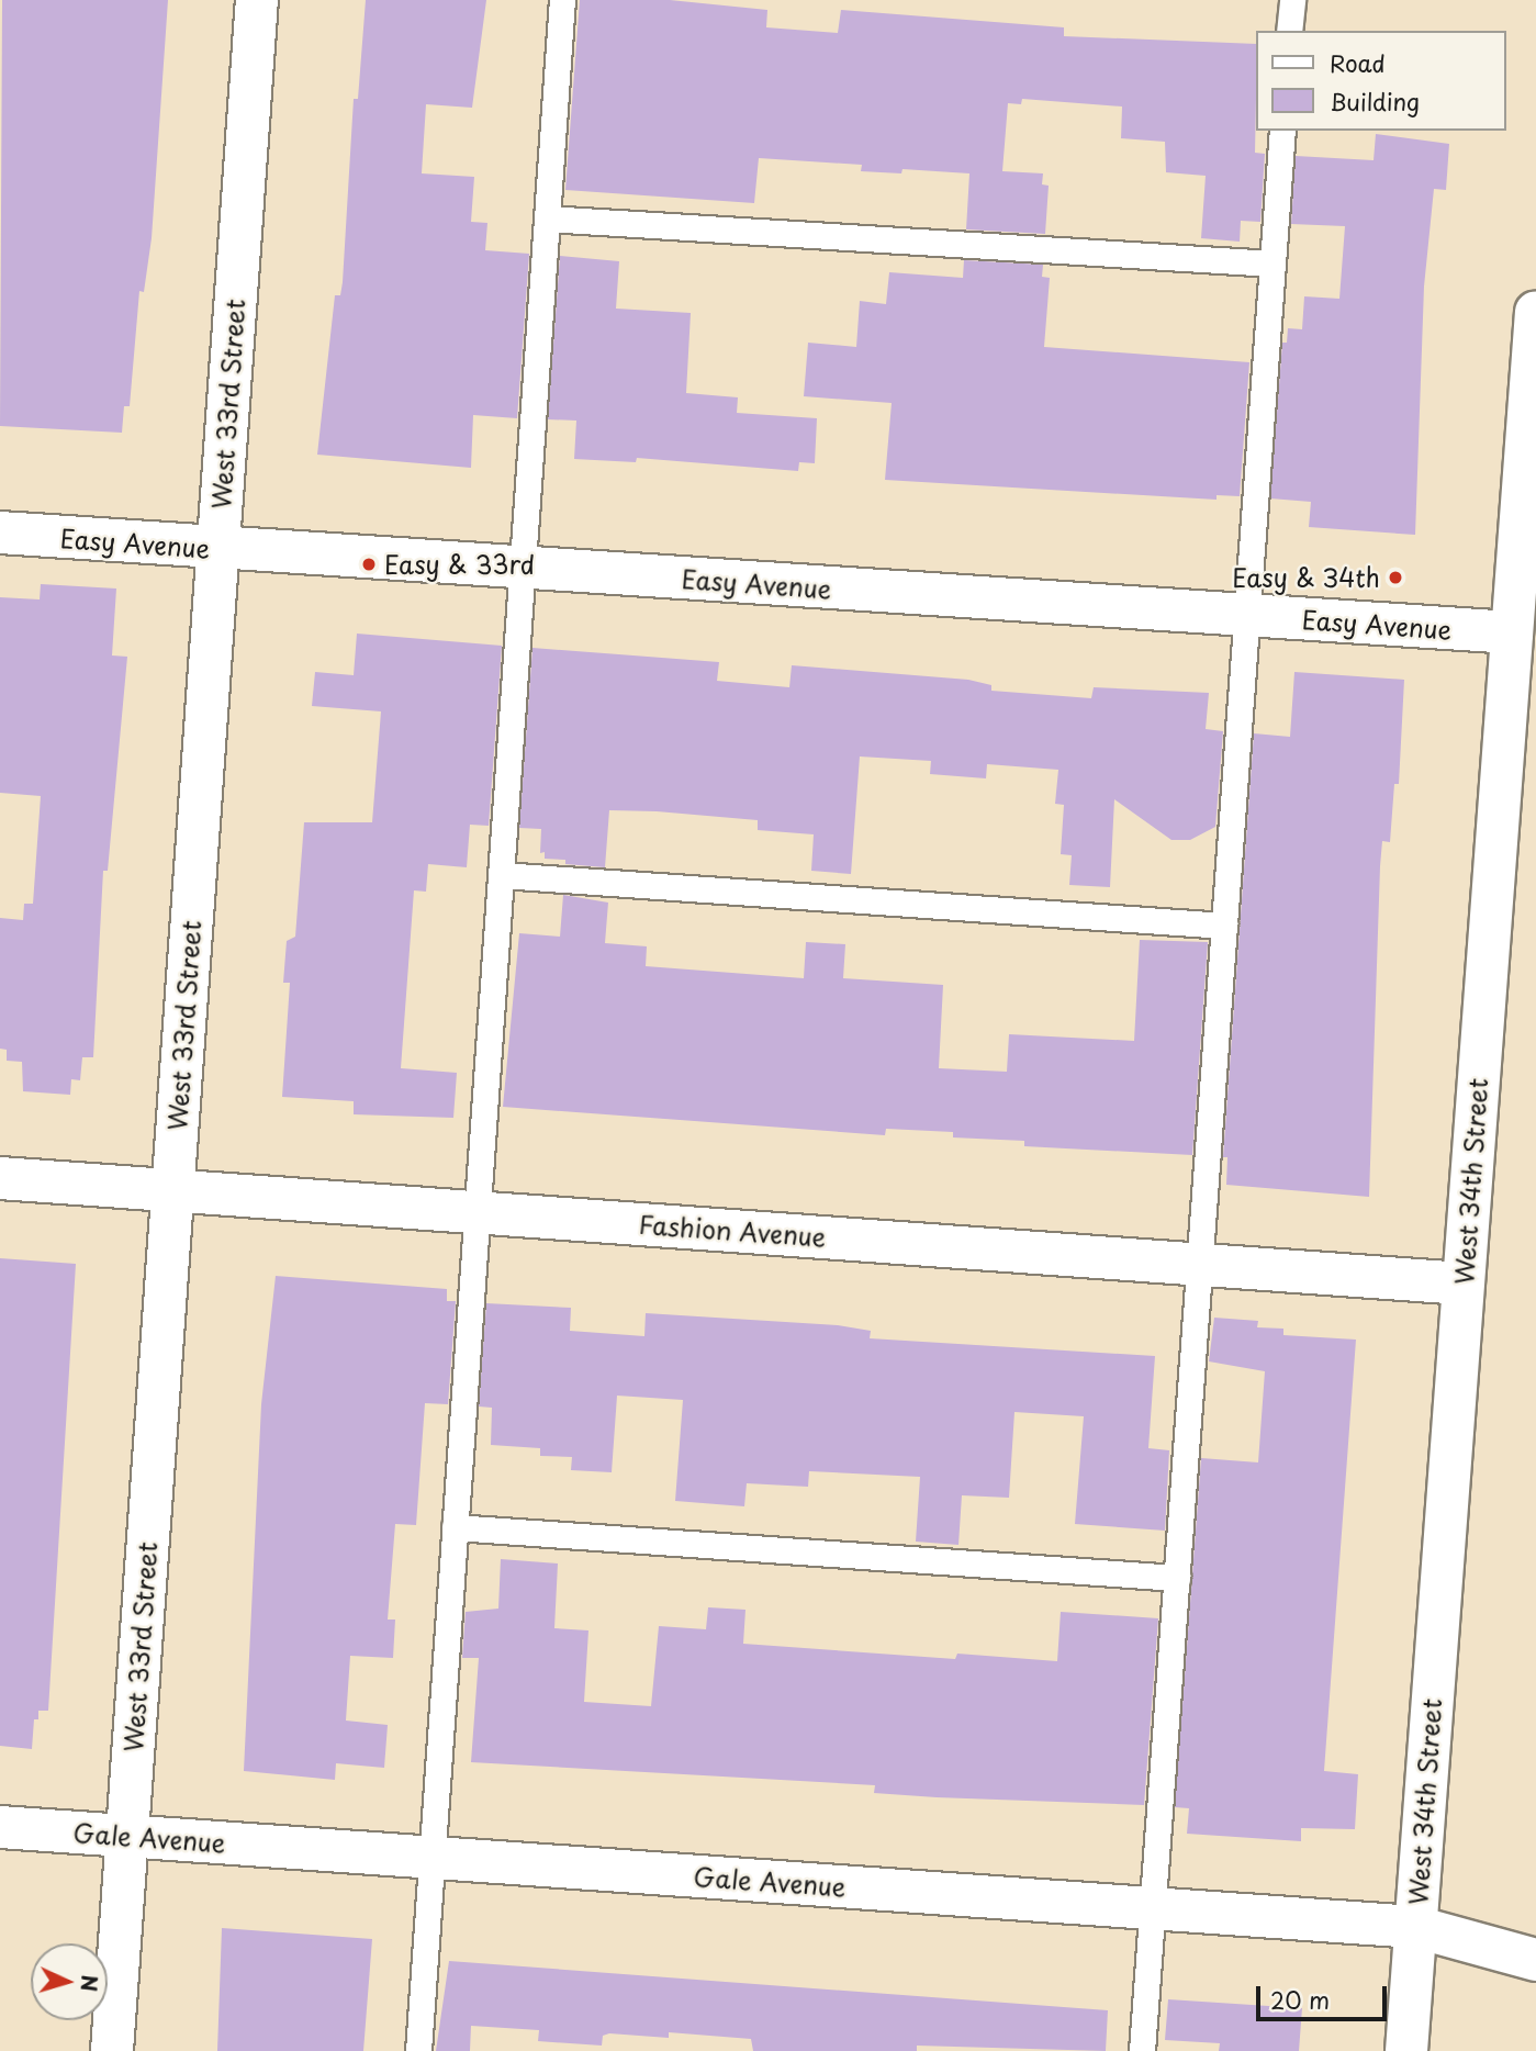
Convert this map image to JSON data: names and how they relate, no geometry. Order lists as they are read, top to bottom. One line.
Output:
{"streets":{"street":["West 33rd Street","Easy Avenue","West 34th Street","Fashion Avenue","Gale Avenue"]},"crossings":[["West 33rd Street","Easy Avenue"],["West 33rd Street","Fashion Avenue"],["West 33rd Street","Gale Avenue"],["Easy Avenue","West 34th Street"],["West 34th Street","Fashion Avenue"],["West 34th Street","Gale Avenue"]],"places":["Easy & 33rd","Easy & 34th"],"legend":["Road","Building"],"scale_bar":"20 m","north":"right"}
